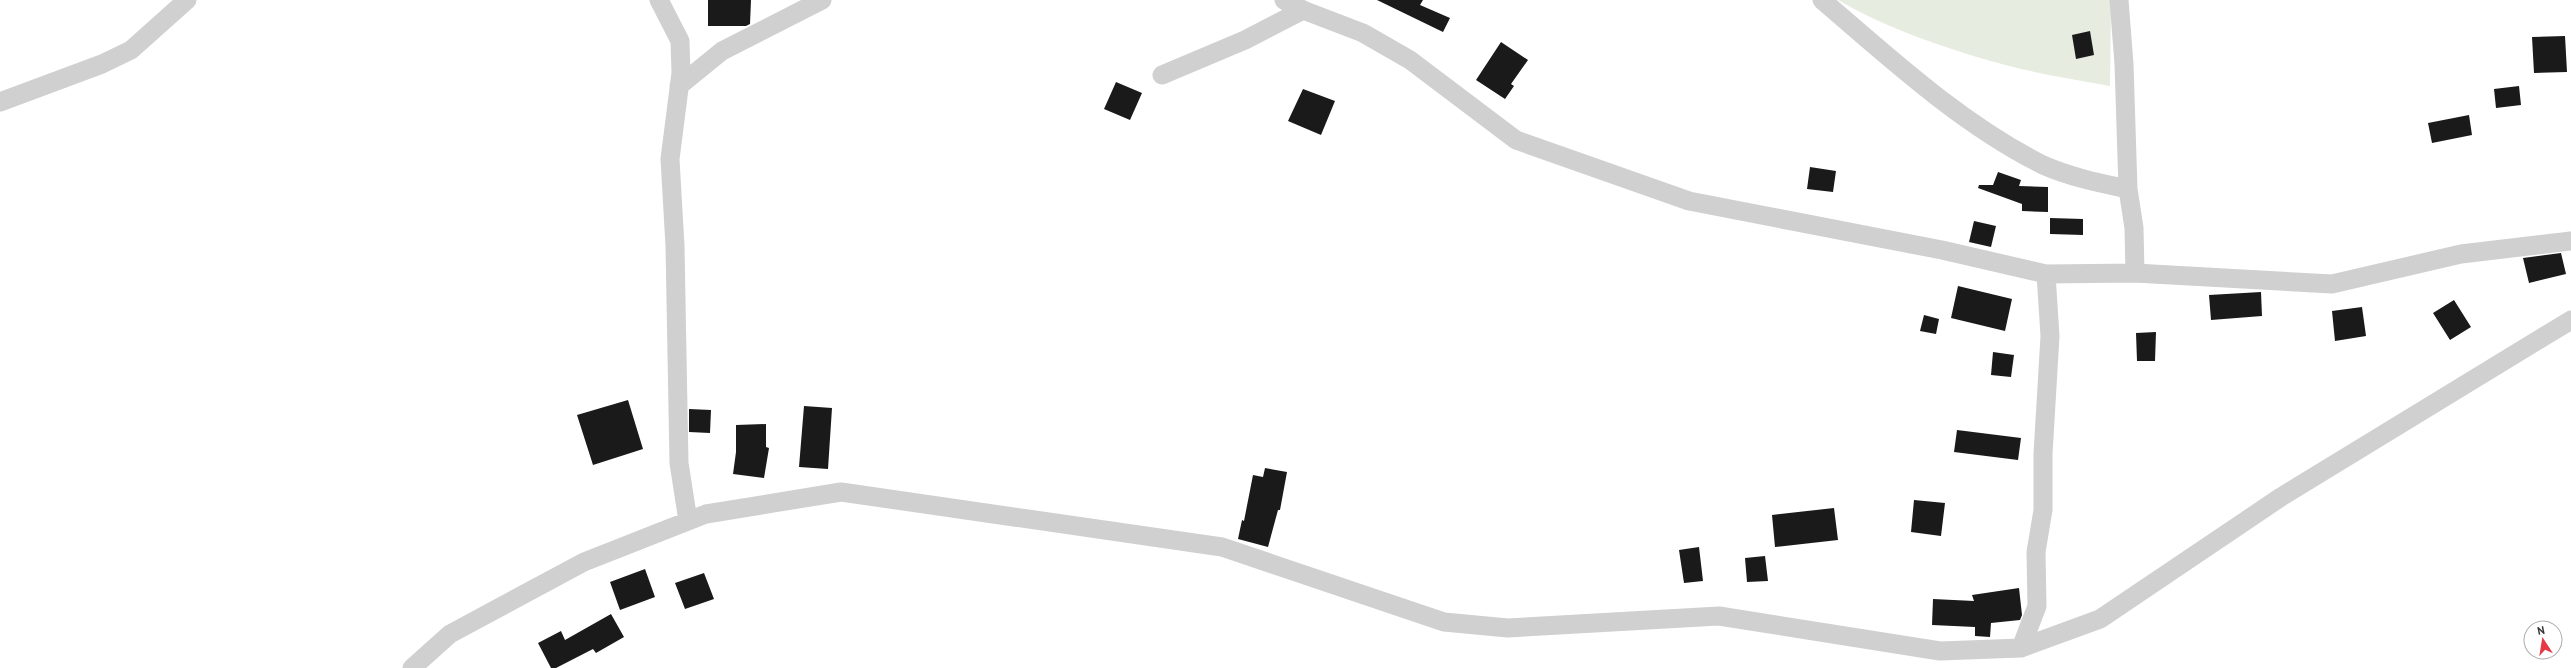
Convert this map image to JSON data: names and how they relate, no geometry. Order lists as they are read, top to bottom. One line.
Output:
{"north":"top"}
